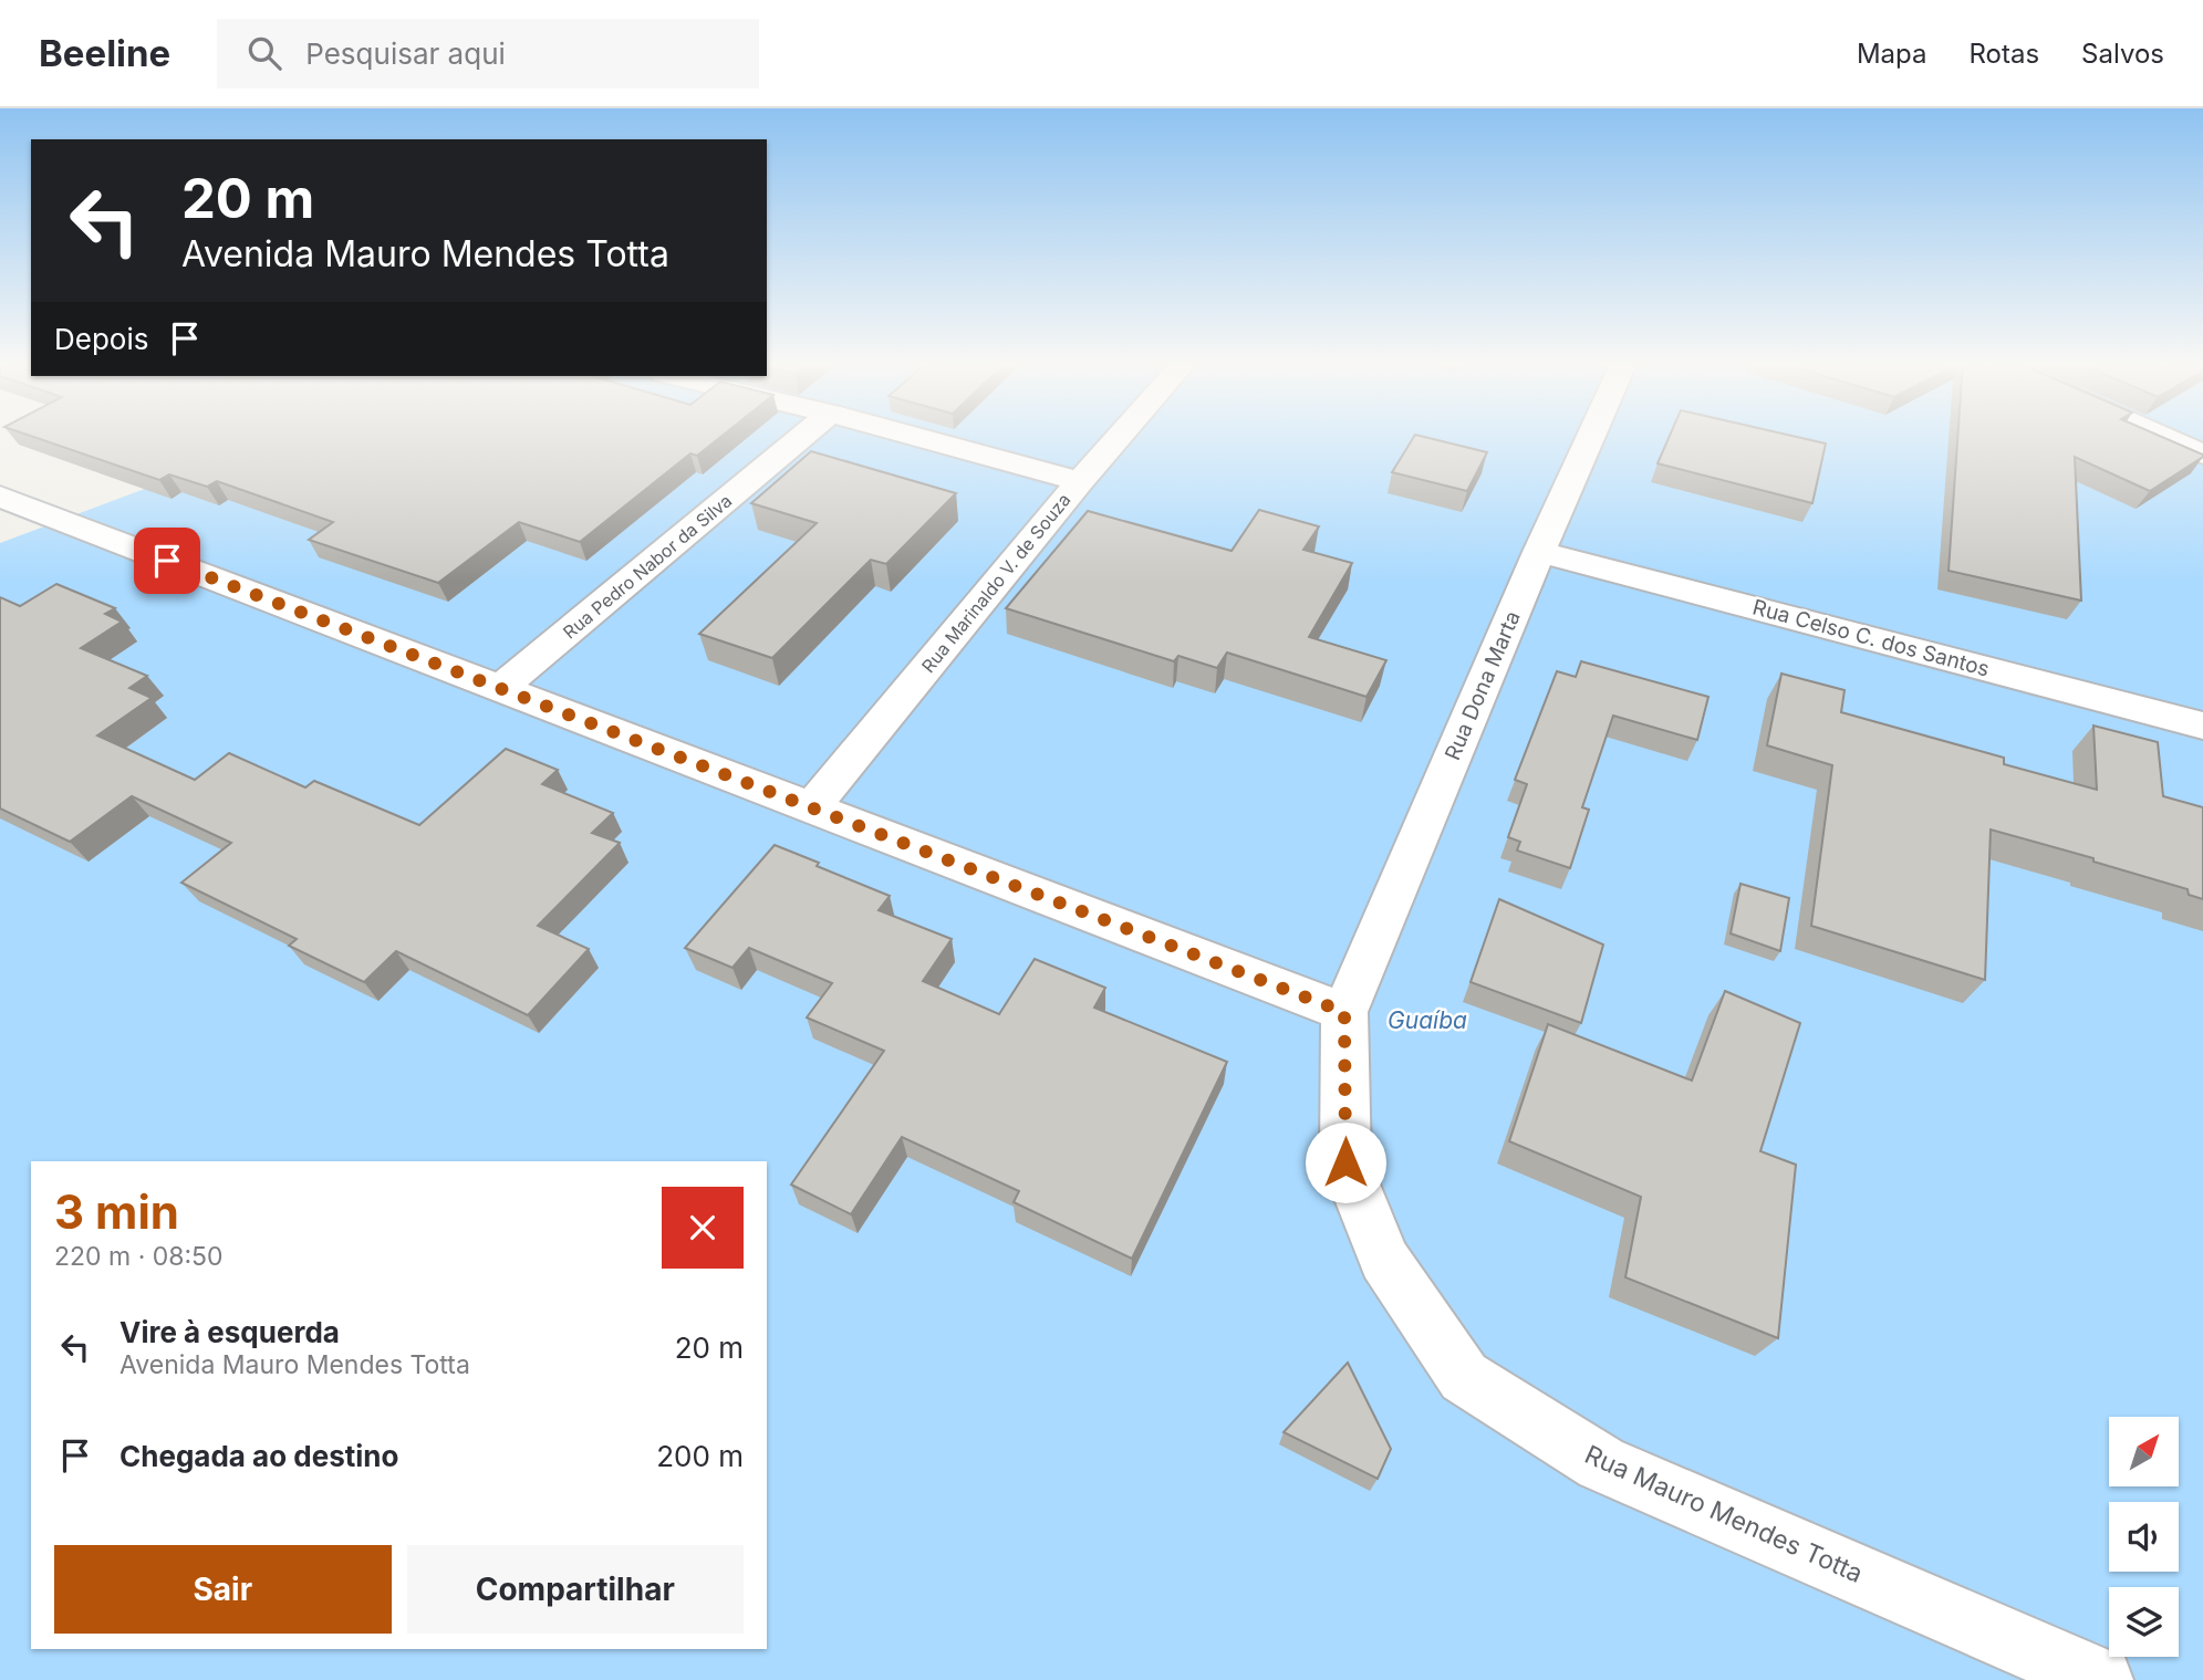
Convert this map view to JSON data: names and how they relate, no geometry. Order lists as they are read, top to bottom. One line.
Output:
{"streets":{"street":["Rua Pedro Nabor da Silva","Rua Marinaldo V. de Souza","Rua Celso C. dos Santos","Rua Dona Marta","Rua Mauro Mendes Totta"]},"crossings":[["Rua Celso C. dos Santos","Rua Dona Marta"],["Rua Dona Marta","Rua Mauro Mendes Totta"]],"water":["Guaíba"],"north":"top right","page":{"header":"Beeline","search":"Pesquisar aqui","nav":["Mapa","Rotas","Salvos"],"turn":["20 m","Avenida Mauro Mendes Totta"],"then":"Depois","heading":["3 min","220 m · 08:50"],"list":[{"name":"Vire à esquerda","note":"Avenida Mauro Mendes Totta","value":"20 m"},{"name":"Chegada ao destino","value":"200 m"}],"buttons":["Sair","Compartilhar"]}}
